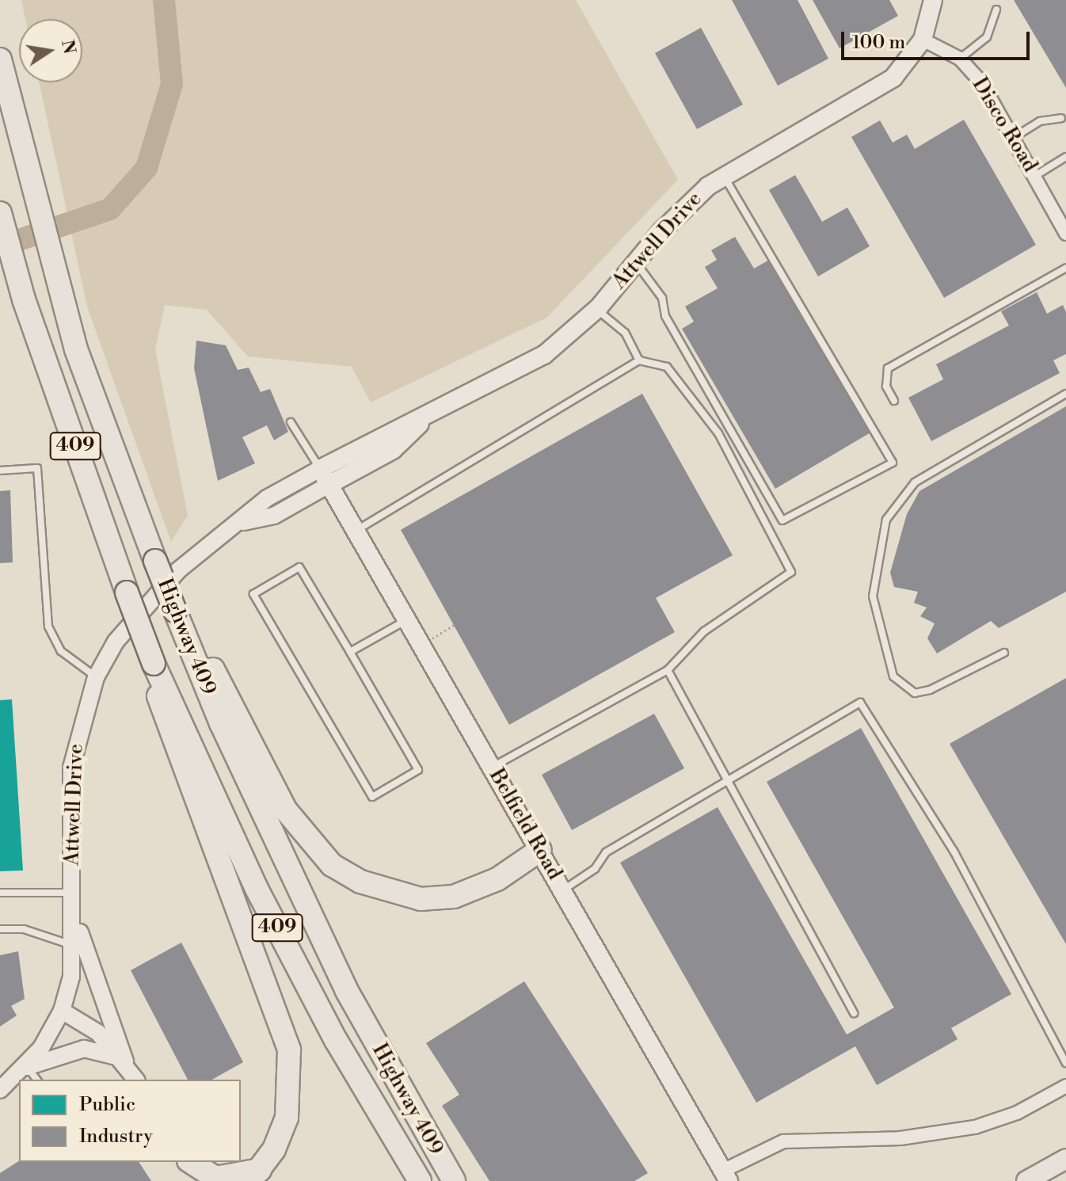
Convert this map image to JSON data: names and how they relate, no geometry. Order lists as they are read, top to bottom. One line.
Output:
{"streets":{"highway":["409","Highway 409"],"main road":["Attwell Drive","Belfield Road"],"street":["Disco Road"]},"crossings":[["Disco Road","Attwell Drive"],["Attwell Drive","Belfield Road"]],"legend":["Public","Industry"],"scale_bar":"100 m","north":"right"}
